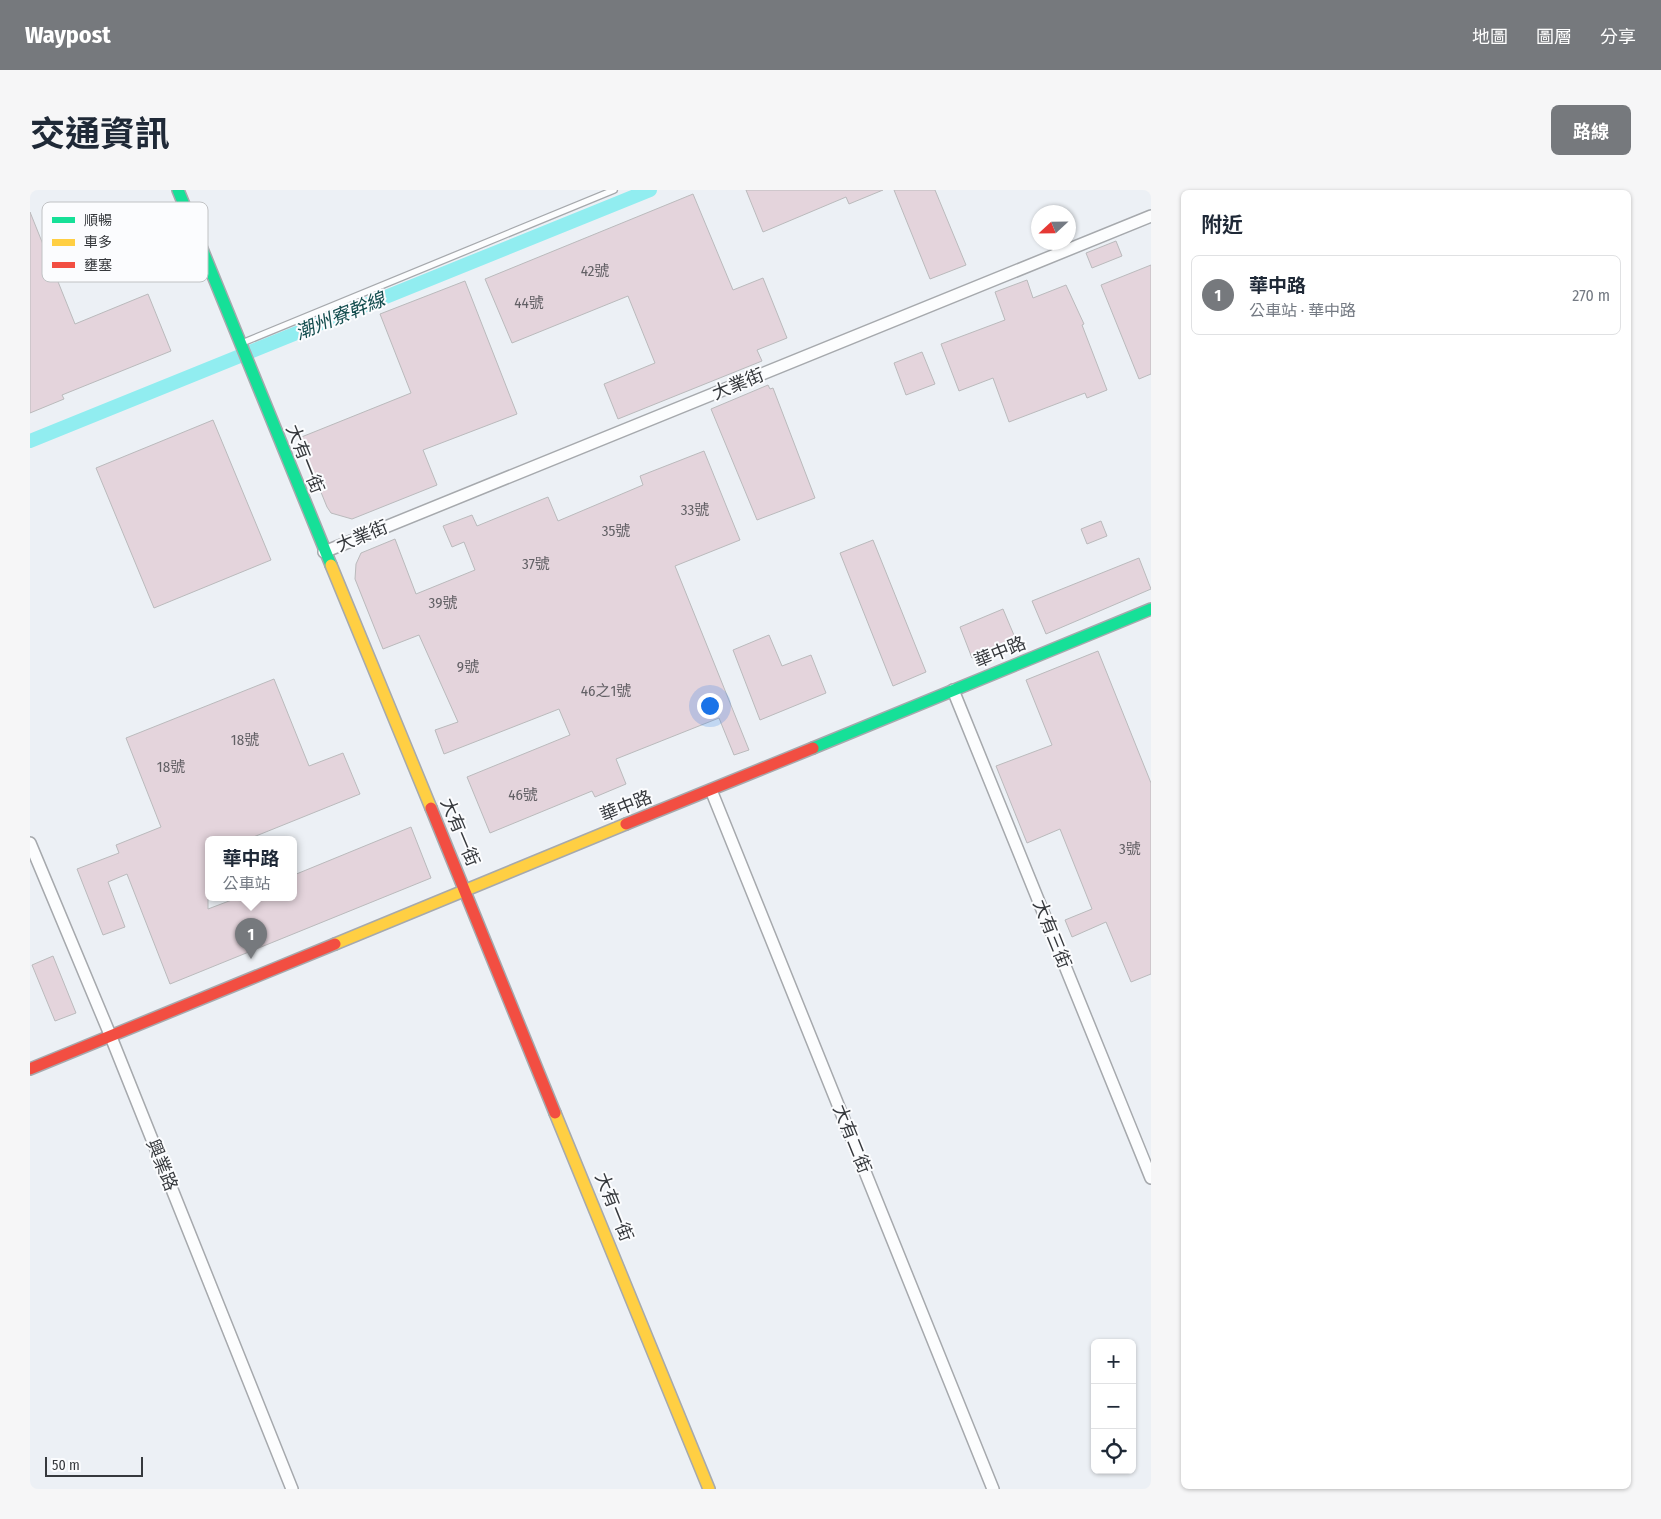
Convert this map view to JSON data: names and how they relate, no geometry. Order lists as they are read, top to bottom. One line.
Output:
{"streets":{"street":["大業街","大有一街","華中路","大有三街","大有二街","興業路"]},"crossings":[["大業街","大有一街"],["大有一街","華中路"],["華中路","大有三街"],["華中路","大有二街"],["華中路","興業路"]],"water":["潮州寮幹線"],"house_numbers":["42號","44號","33號","35號","37號","39號","9號","46之1號","18號","18號","46號","3號"],"legend":["順暢","車多","壅塞"],"scale_bar":"50 m","north":"left","page":{"header":"Waypost","nav":["地圖","圖層","分享"],"title":"交通資訊","buttons":"路線","heading":"附近","list":[{"mark":"1","name":"華中路","note":"公車站 · 華中路","value":"270 m"}],"popup":["華中路","公車站"],"pins":"1","map_buttons":["+","−"],"scale":"50 m"}}
